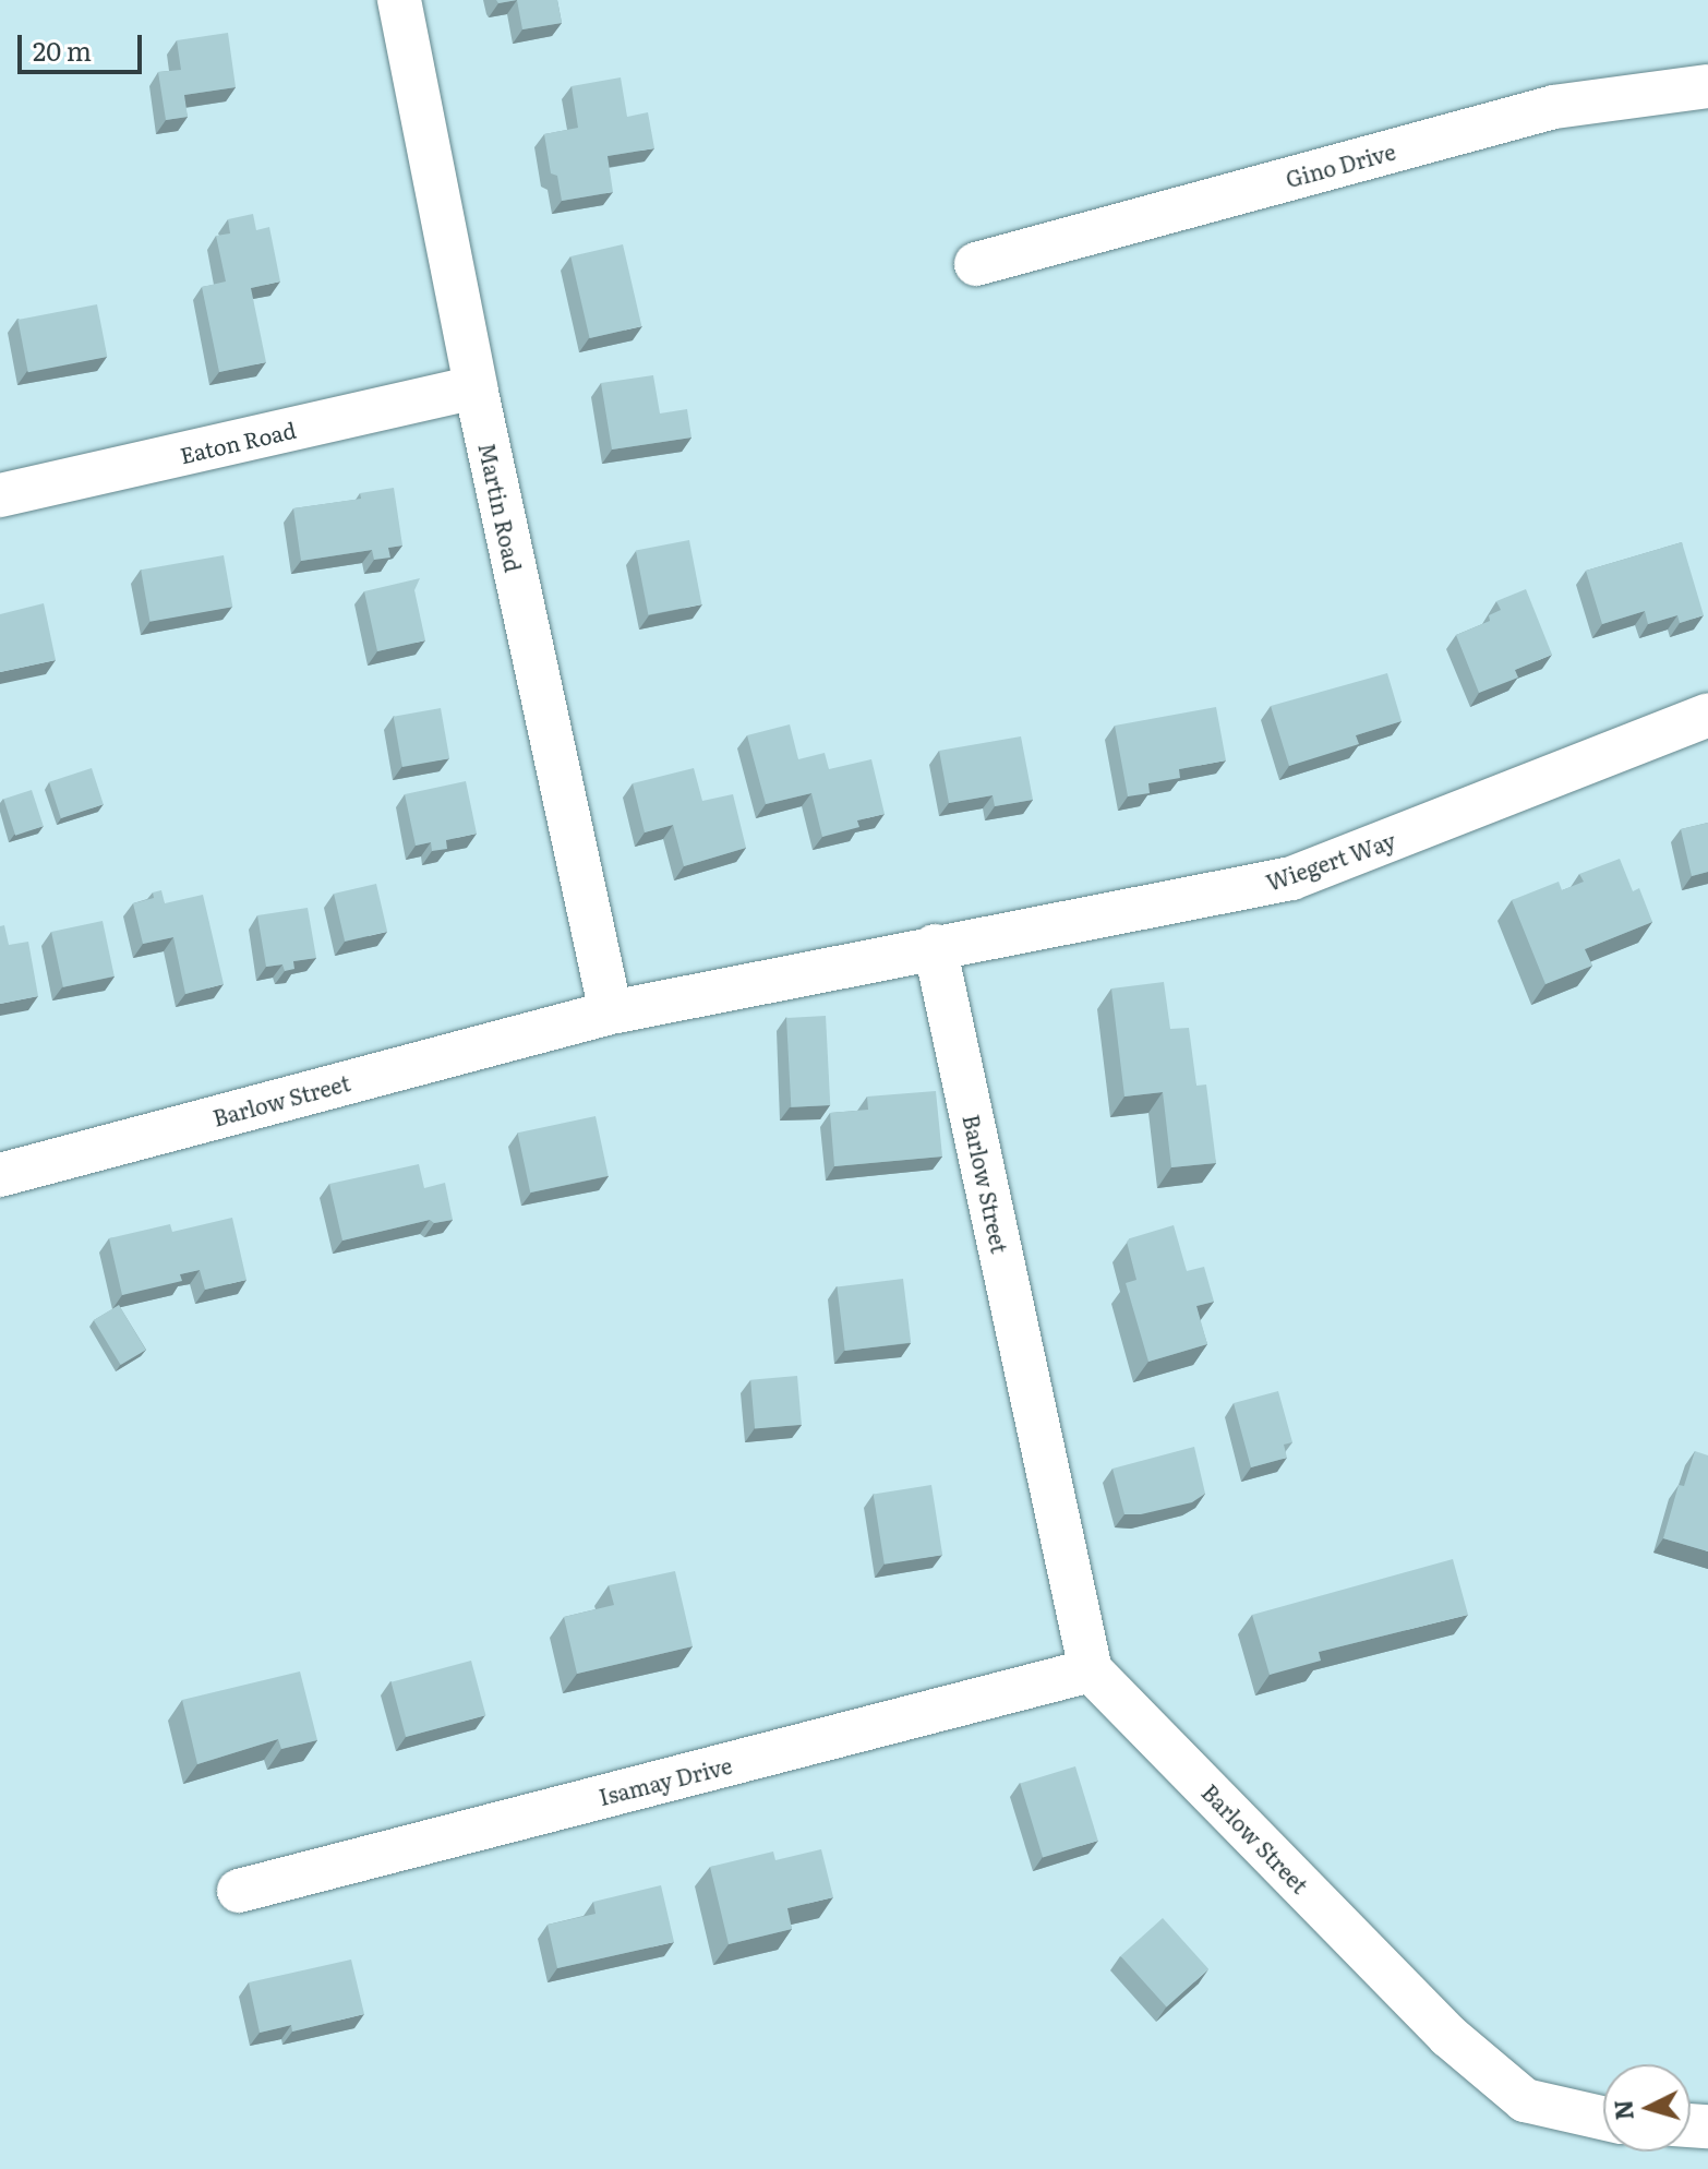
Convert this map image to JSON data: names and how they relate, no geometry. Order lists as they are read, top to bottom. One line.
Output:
{"streets":{"street":["Gino Drive","Eaton Road","Martin Road","Wiegert Way","Barlow Street","Isamay Drive"]},"crossings":[["Eaton Road","Martin Road"],["Martin Road","Barlow Street"],["Wiegert Way","Barlow Street"],["Barlow Street","Isamay Drive"]],"scale_bar":"20 m","north":"left"}
